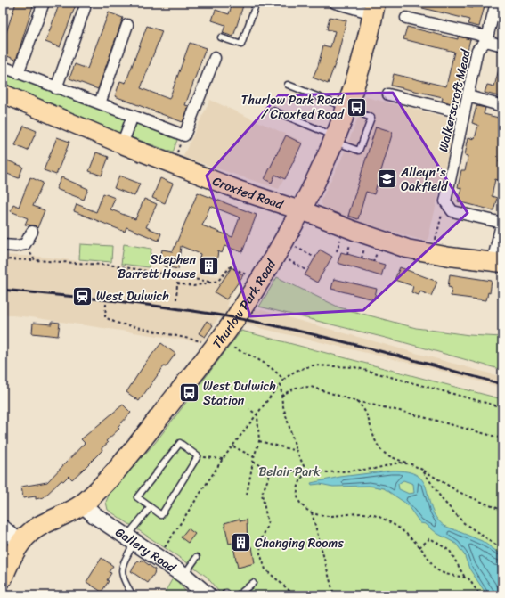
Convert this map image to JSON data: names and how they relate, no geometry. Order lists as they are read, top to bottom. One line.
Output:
{"streets":{"highway":["Thurlow Park Road"],"main road":["Croxted Road"],"street":["Walkerscroft Mead","Gallery Road"]},"crossings":[["Croxted Road","Thurlow Park Road"],["Thurlow Park Road","Gallery Road"]],"parks":["Belair Park"],"places":{"bus stop":["Thurlow Park Road / Croxted Road","West Dulwich Station"],"school or university":["Alleyn's Oakfield"],"building":["Stephen Barrett House","Changing Rooms"],"station":["West Dulwich"]}}
